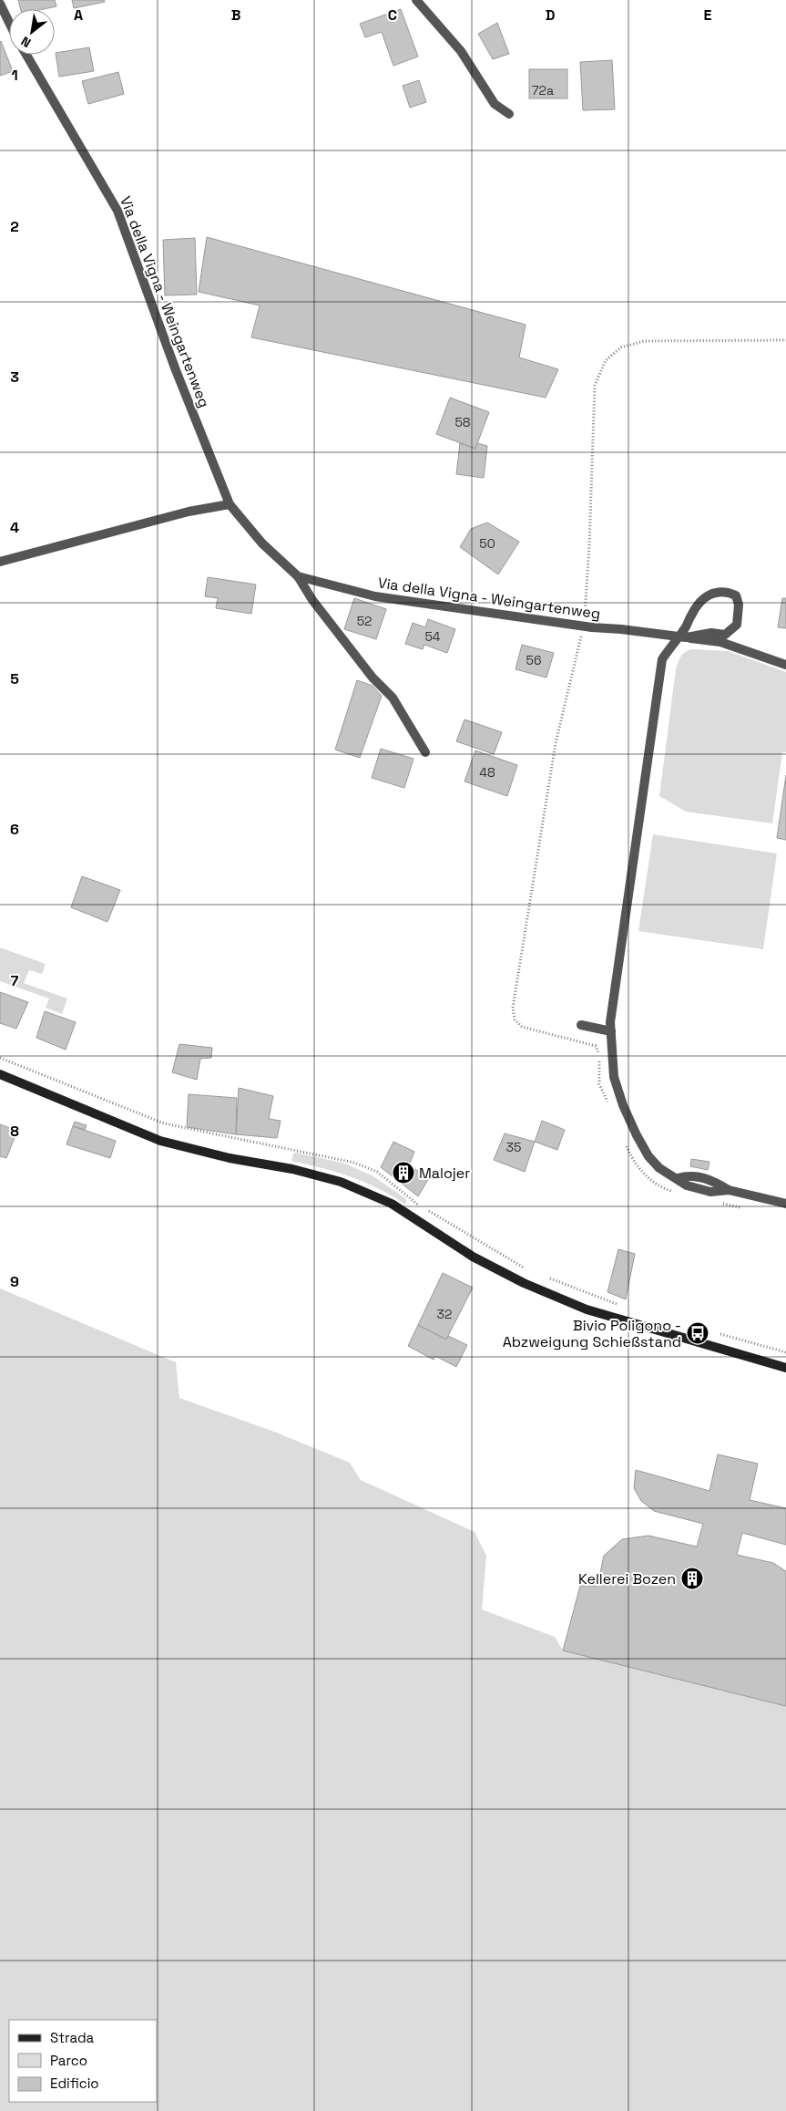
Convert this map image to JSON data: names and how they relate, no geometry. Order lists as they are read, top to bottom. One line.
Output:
{"streets":{"street":["Via della Vigna - Weingartenweg"]},"places":{"building":["Malojer","Kellerei Bozen"],"bus stop":["Bivio Poligono - Abzweigung Schießstand"]},"house_numbers":["72a","58","50","52","54","56","48","35","32"],"legend":["Strada","Parco","Edificio"],"north":"bottom left","grid":{"columns":["A","B","C","D","E"],"rows":["1","2","3","4","5","6","7","8","9"]}}
